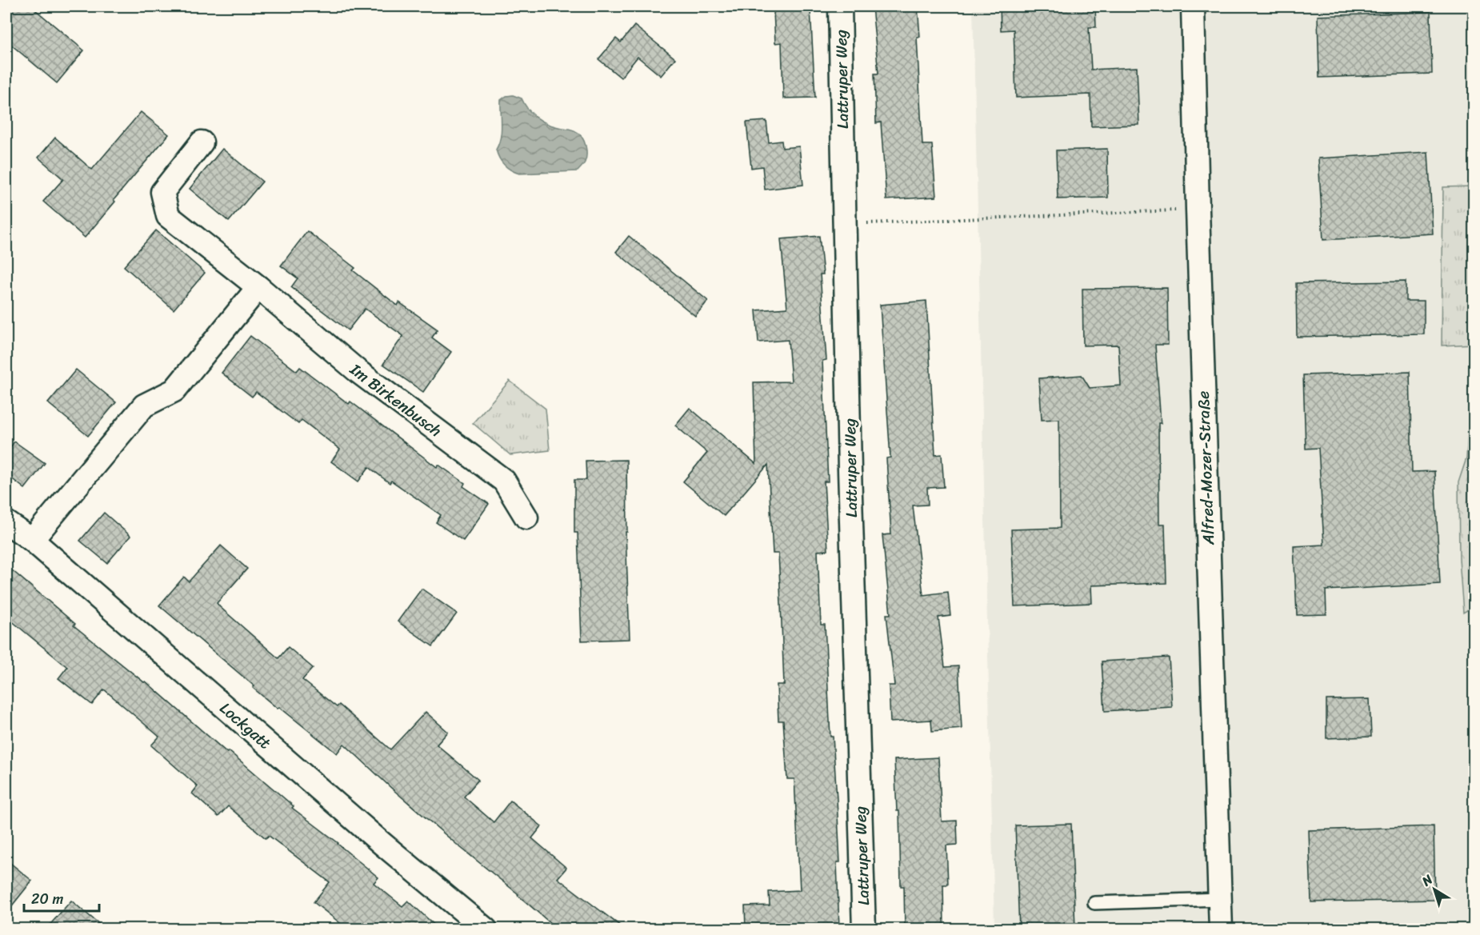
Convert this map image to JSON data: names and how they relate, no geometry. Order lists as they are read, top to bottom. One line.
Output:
{"streets":{"street":["Lattruper Weg","Im Birkenbusch","Alfred-Mozer-Straße","Lockgatt"]},"scale_bar":"20 m","north":"top left"}
